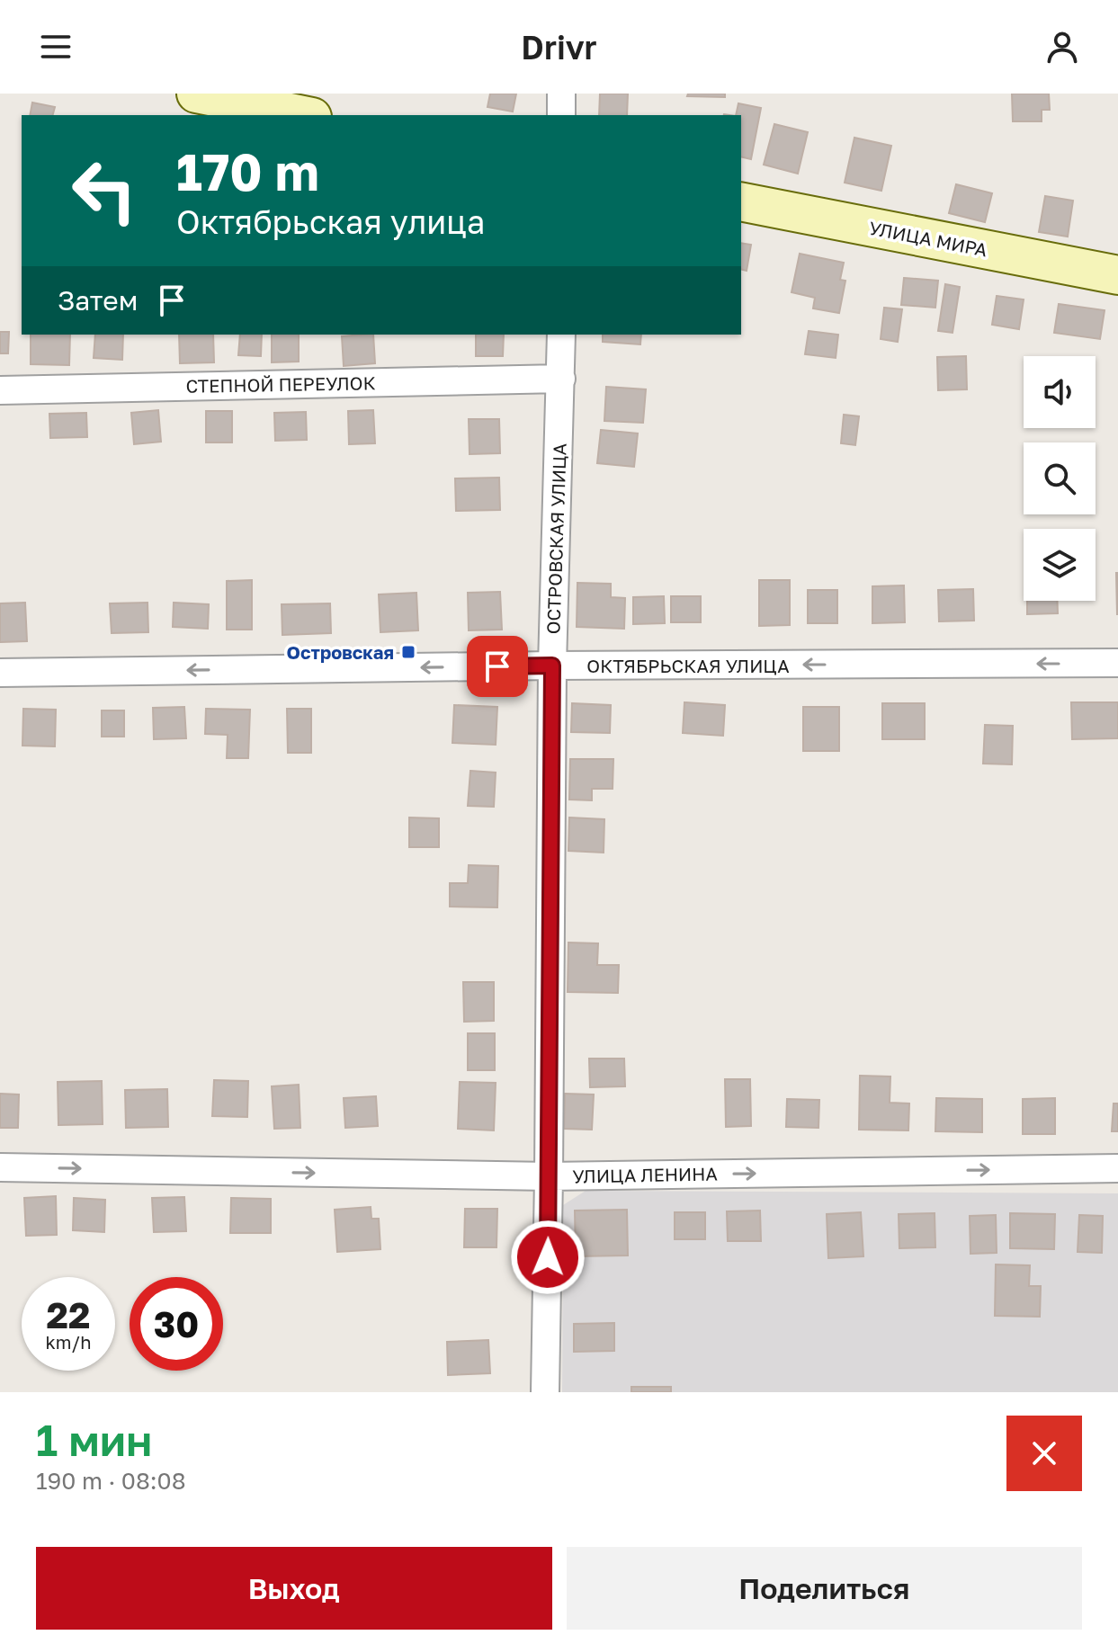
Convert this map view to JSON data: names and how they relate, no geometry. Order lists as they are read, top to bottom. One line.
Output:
{"streets":{"main road":["УЛИЦА МИРА"],"street":["СТЕПНОЙ ПЕРЕУЛОК","ОСТРОВСКАЯ УЛИЦА","ОКТЯБРЬСКАЯ УЛИЦА","УЛИЦА ЛЕНИНА"]},"crossings":[["СТЕПНОЙ ПЕРЕУЛОК","ОСТРОВСКАЯ УЛИЦА"],["ОСТРОВСКАЯ УЛИЦА","ОКТЯБРЬСКАЯ УЛИЦА"],["ОСТРОВСКАЯ УЛИЦА","УЛИЦА ЛЕНИНА"]],"one_way":["ОКТЯБРЬСКАЯ УЛИЦА","УЛИЦА ЛЕНИНА"],"places":{"transit":["Островская"]},"page":{"header":"Drivr","turn":["170 m","Октябрьская улица"],"then":"Затем","speed":"22 km/h","limit":"30","heading":["1 мин","190 m · 08:08"],"buttons":["Выход","Поделиться"]}}
